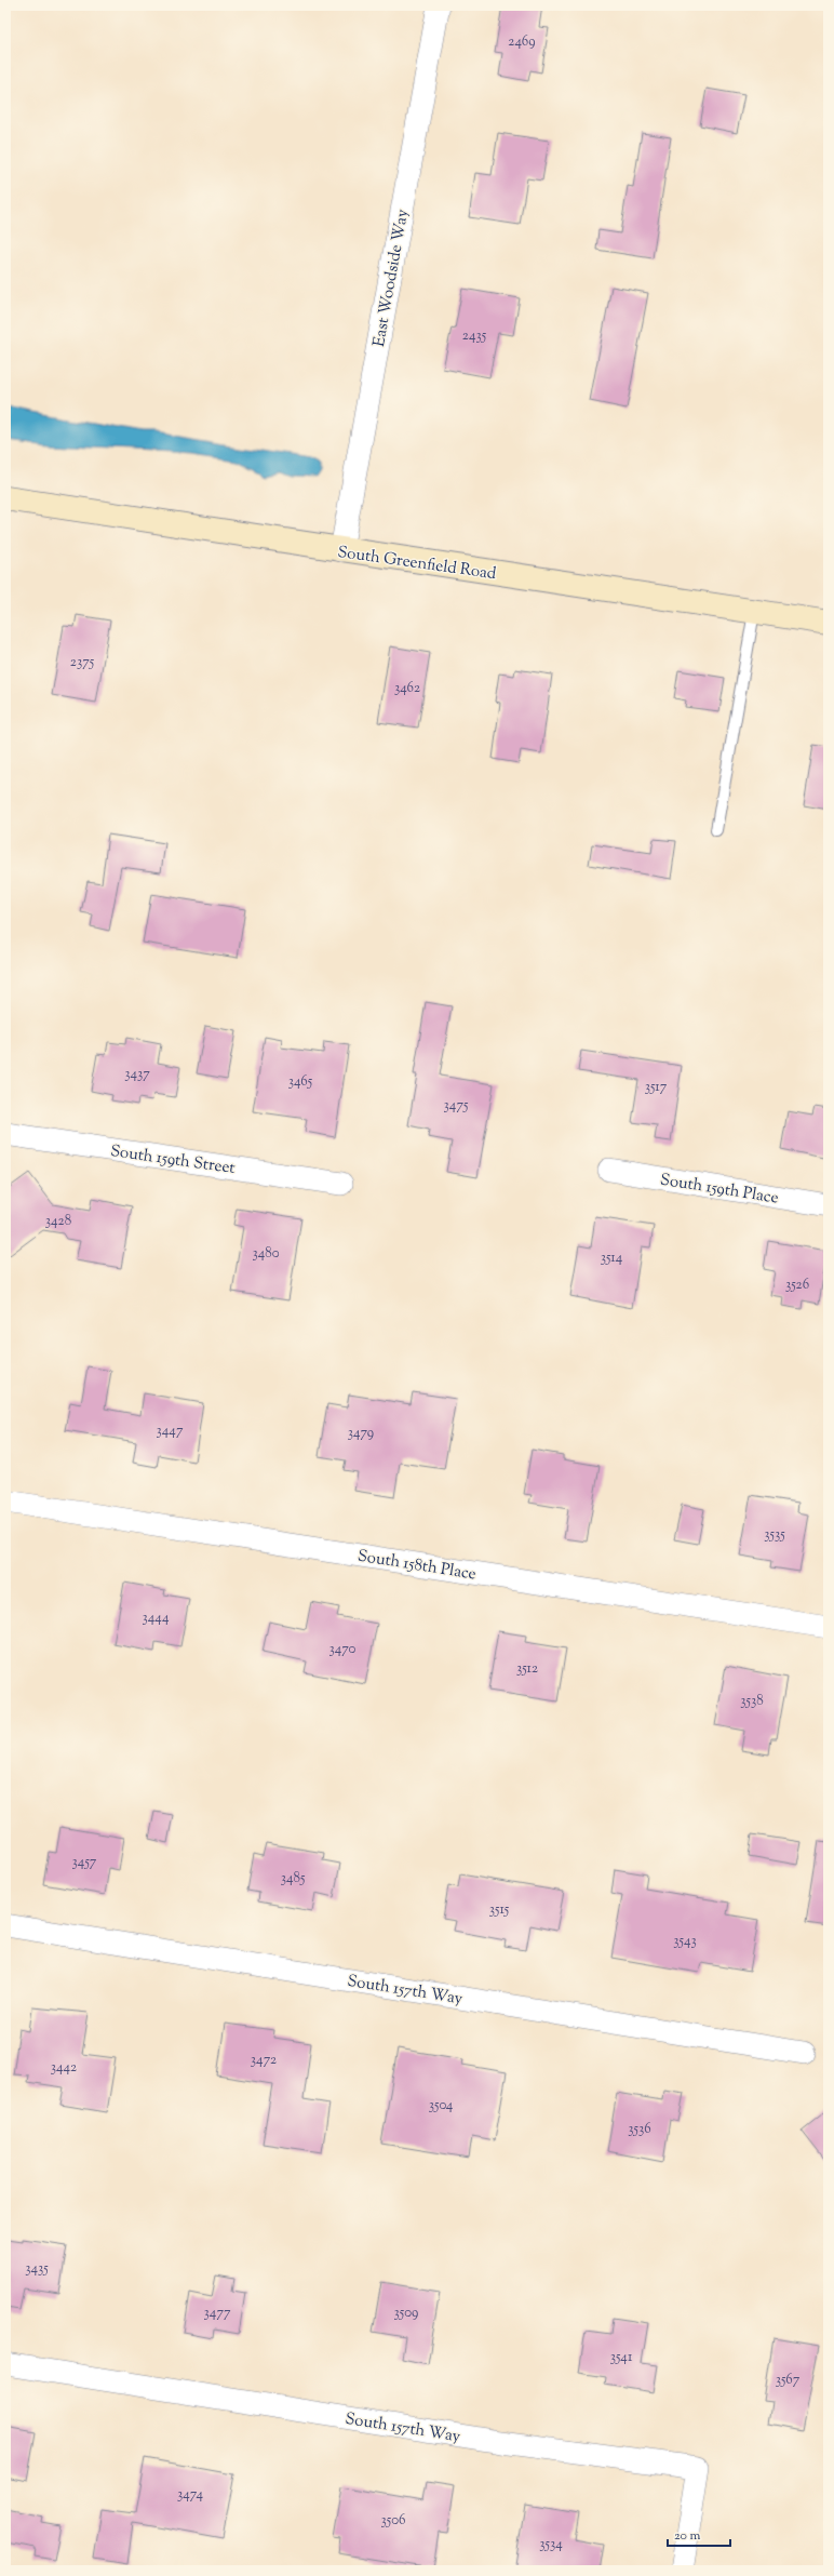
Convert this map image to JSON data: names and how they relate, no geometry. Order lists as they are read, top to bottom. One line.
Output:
{"streets":{"main road":["South Greenfield Road"],"street":["East Woodside Way","South 159th Street","South 159th Place","South 158th Place","South 157th Way"]},"crossings":[["East Woodside Way","South Greenfield Road"]],"house_numbers":["2469","2435","2375","3462","3437","3465","3517","3475","3428","3480","3514","3526","3447","3479","3535","3444","3470","3512","3538","3457","3485","3515","3543","3472","3442","3504","3536","3435","3477","3509","3541","3567","3474","3506","3534"],"scale_bar":"20 m"}
